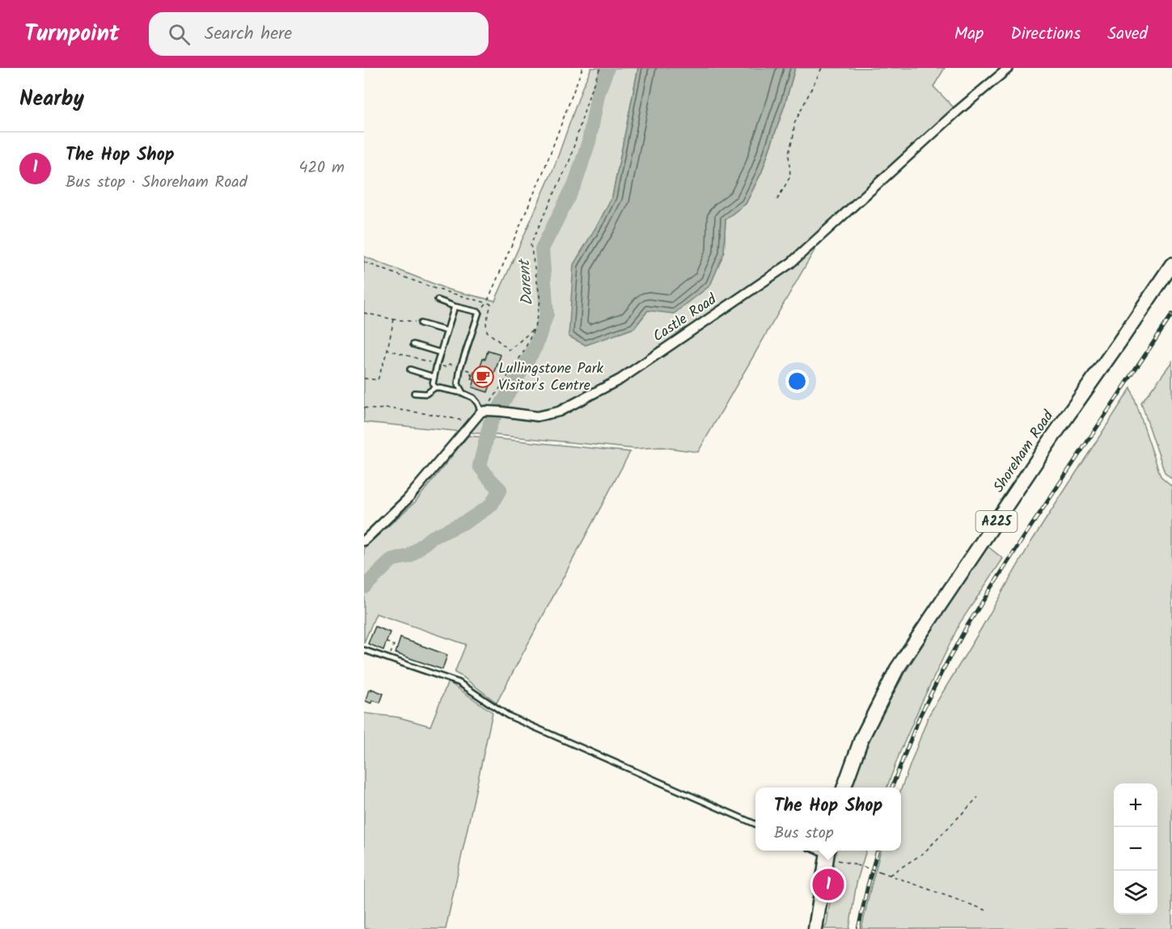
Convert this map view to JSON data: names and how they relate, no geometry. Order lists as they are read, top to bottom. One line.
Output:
{"streets":{"main road":["Shoreham Road","A225"],"street":["Castle Road"]},"water":["Darent"],"places":{"cafe":["Lullingstone Park Visitor's Centre"]},"page":{"header":"Turnpoint","search":"Search here","nav":["Map","Directions","Saved"],"heading":"Nearby","list":[{"mark":"1","name":"The Hop Shop","note":"Bus stop · Shoreham Road","value":"420 m"}],"map_buttons":["+","−"],"popup":["The Hop Shop","Bus stop"],"pins":"1"}}
